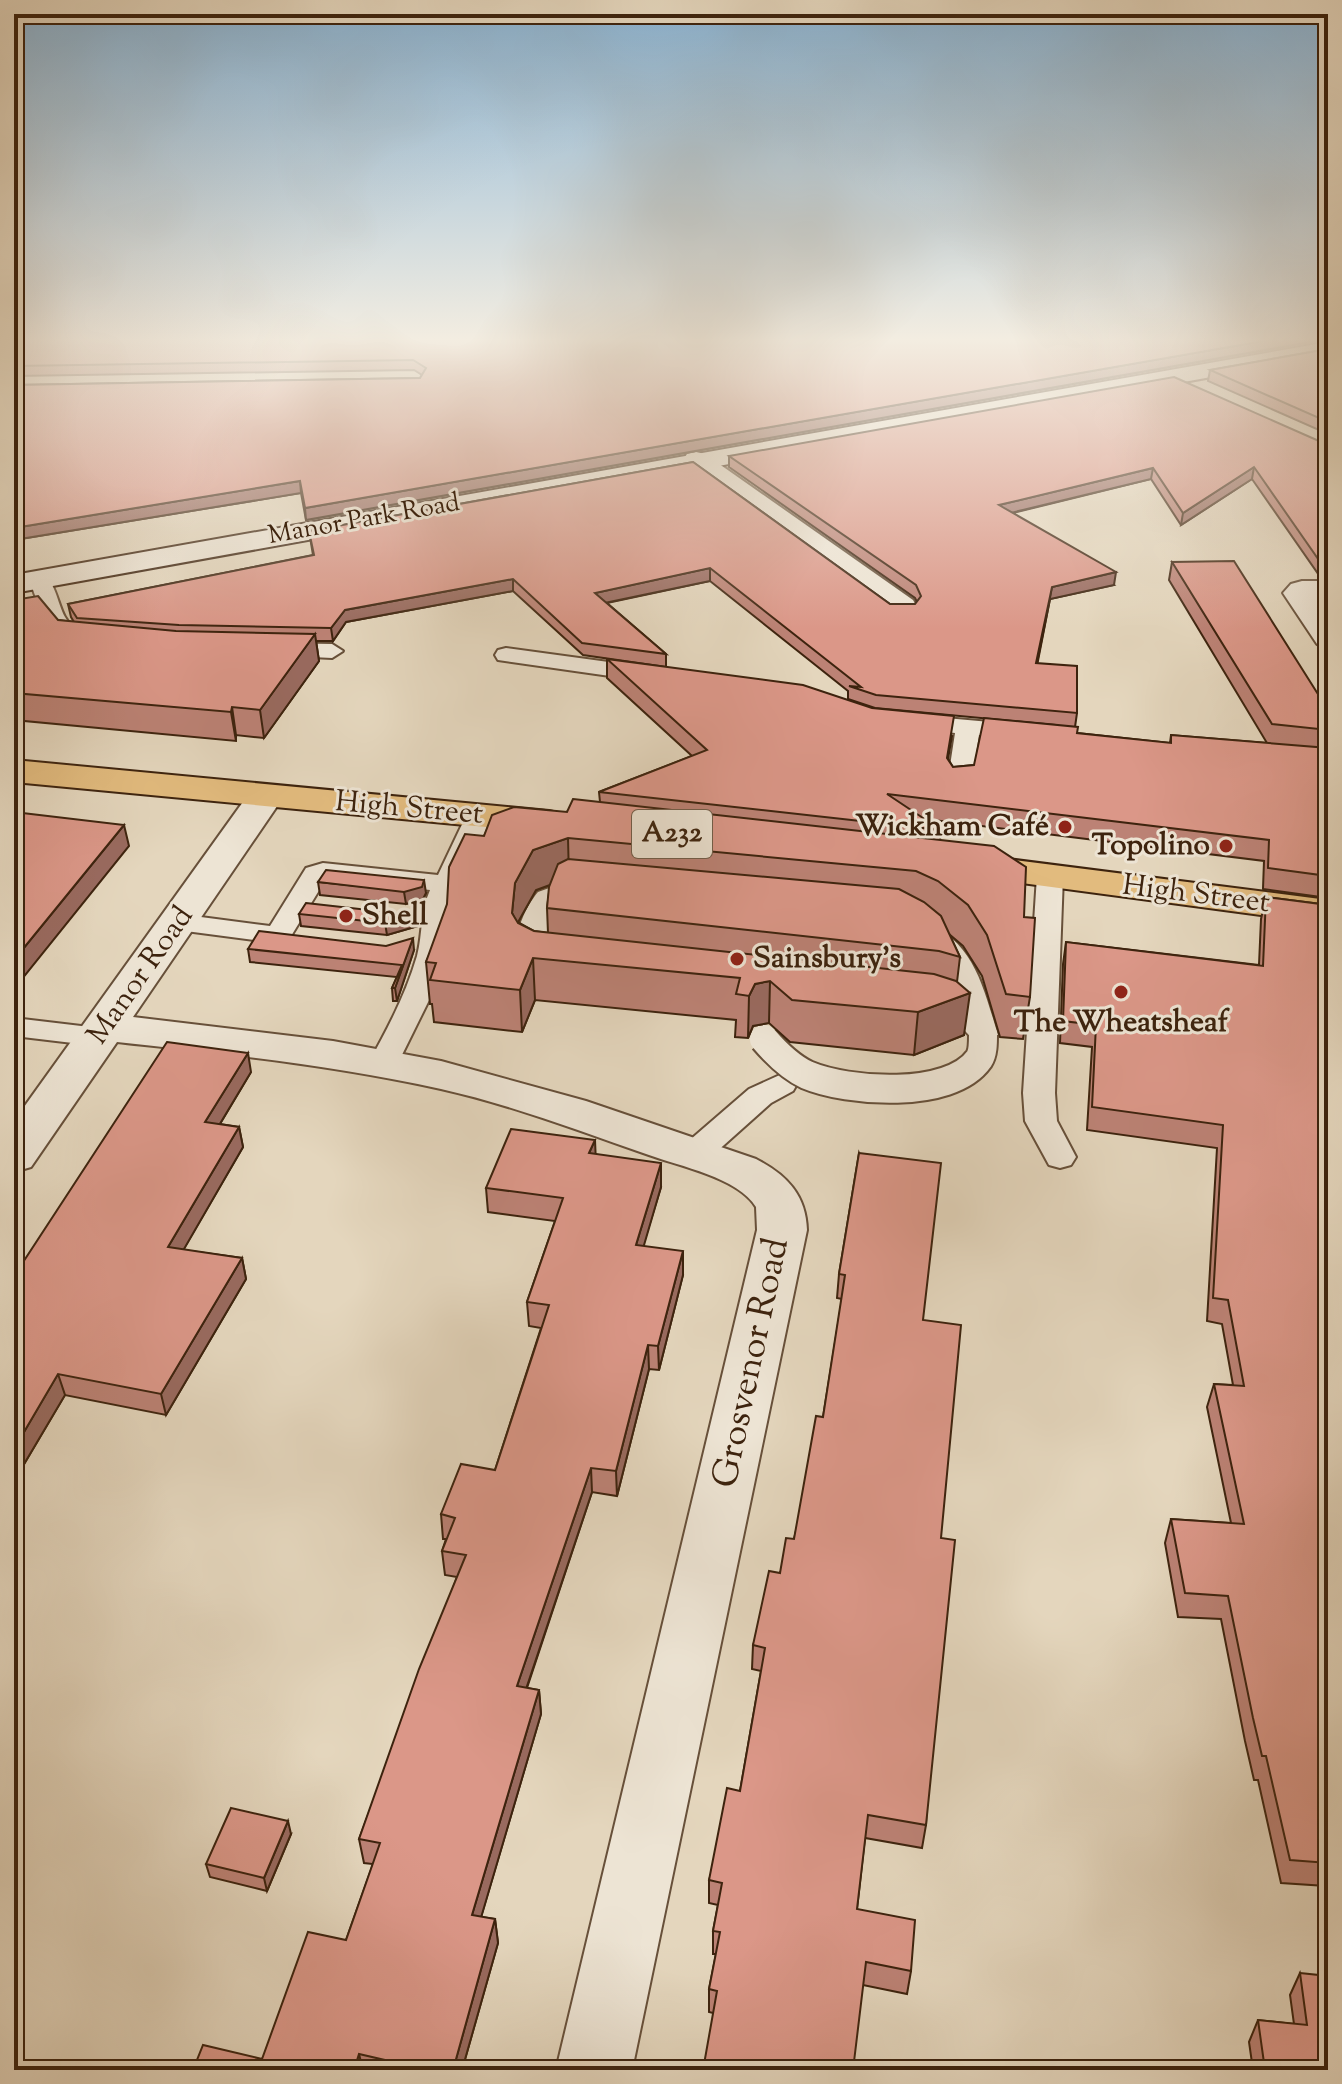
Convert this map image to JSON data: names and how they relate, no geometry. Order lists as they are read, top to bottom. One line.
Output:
{"streets":{"highway":["High Street","A232"],"street":["Manor Park Road","Manor Road","Grosvenor Road"]},"crossings":[["High Street","Manor Road"],["Manor Road","Grosvenor Road"]],"places":["Wickham Café","Topolino","Shell","Sainsbury's","The Wheatsheaf"]}
